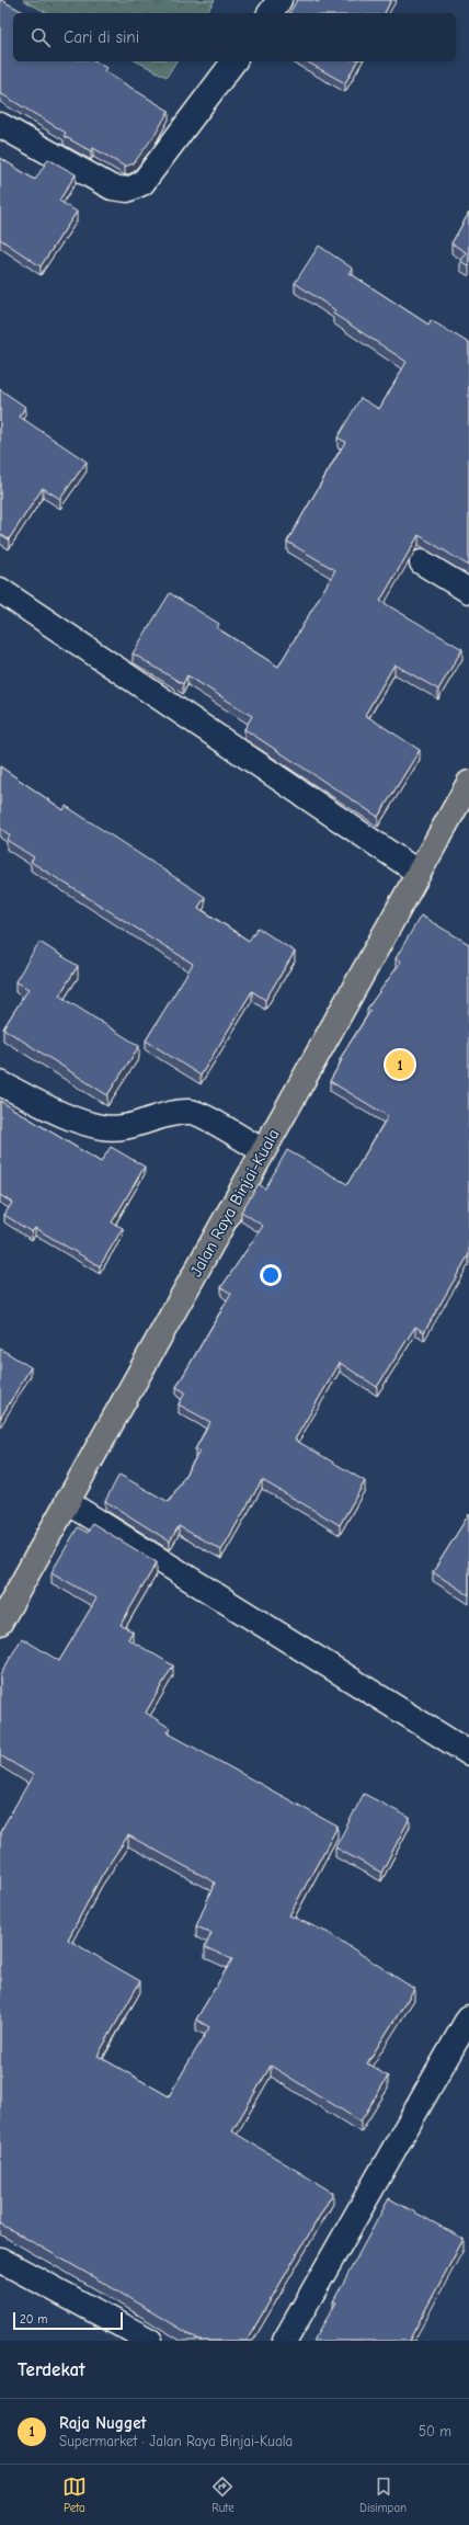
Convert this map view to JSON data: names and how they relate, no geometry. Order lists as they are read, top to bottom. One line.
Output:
{"streets":{"main road":["Jalan Raya Binjai-Kuala"]},"scale_bar":"20 m","page":{"search":"Cari di sini","pins":"1","scale":"20 m","heading":"Terdekat","list":[{"mark":"1","name":"Raja Nugget","note":"Supermarket · Jalan Raya Binjai-Kuala","value":"50 m"}],"nav":["Peta","Rute","Disimpan"]}}
